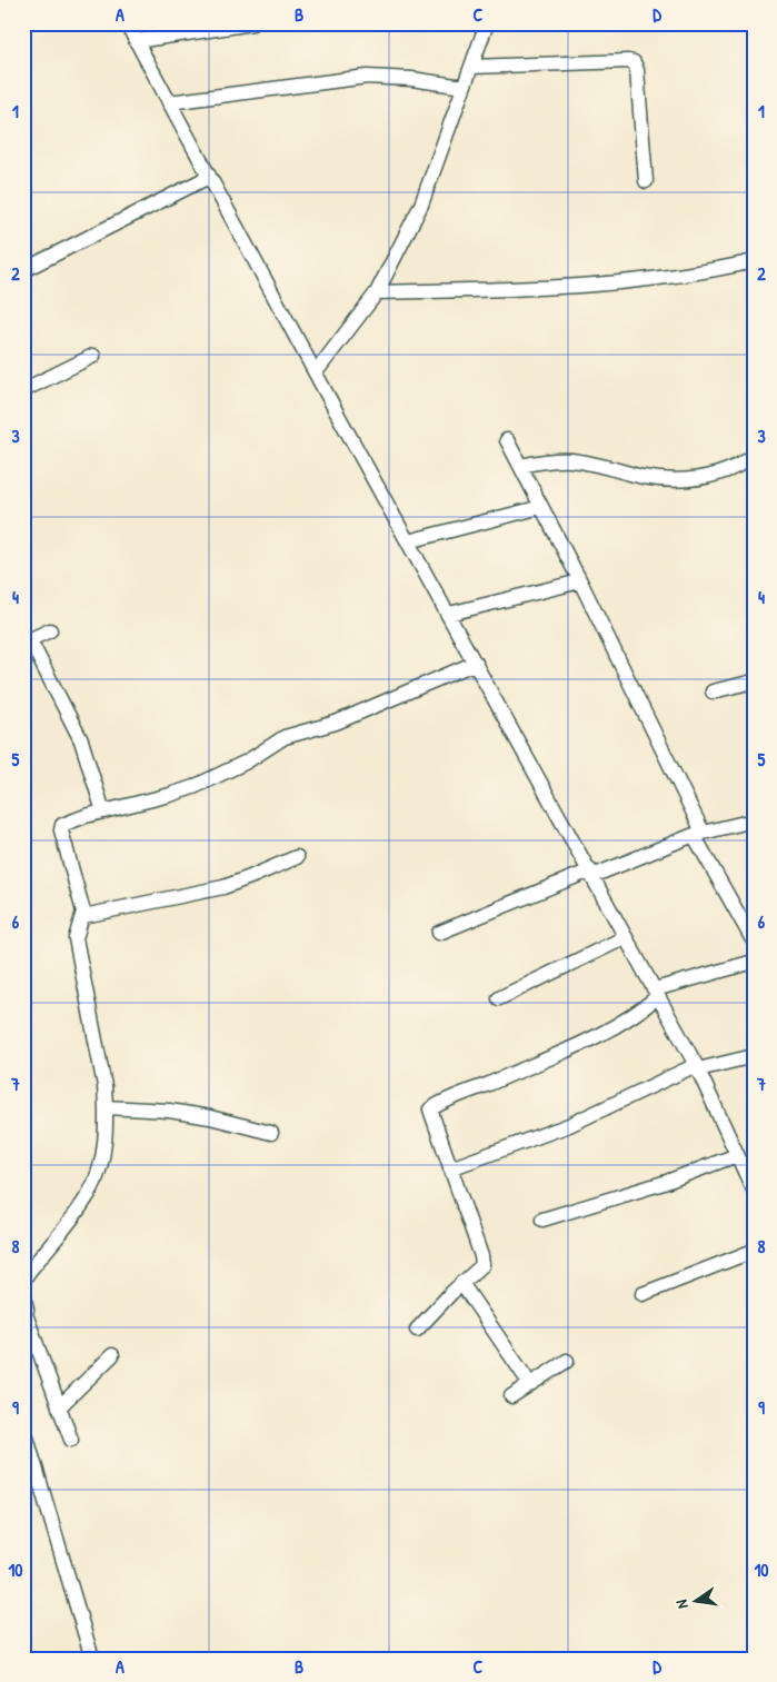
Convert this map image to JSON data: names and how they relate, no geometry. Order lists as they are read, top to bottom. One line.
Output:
{"north":"left","grid":{"columns":["A","B","C","D"],"rows":["1","2","3","4","5","6","7","8","9","10"]}}
